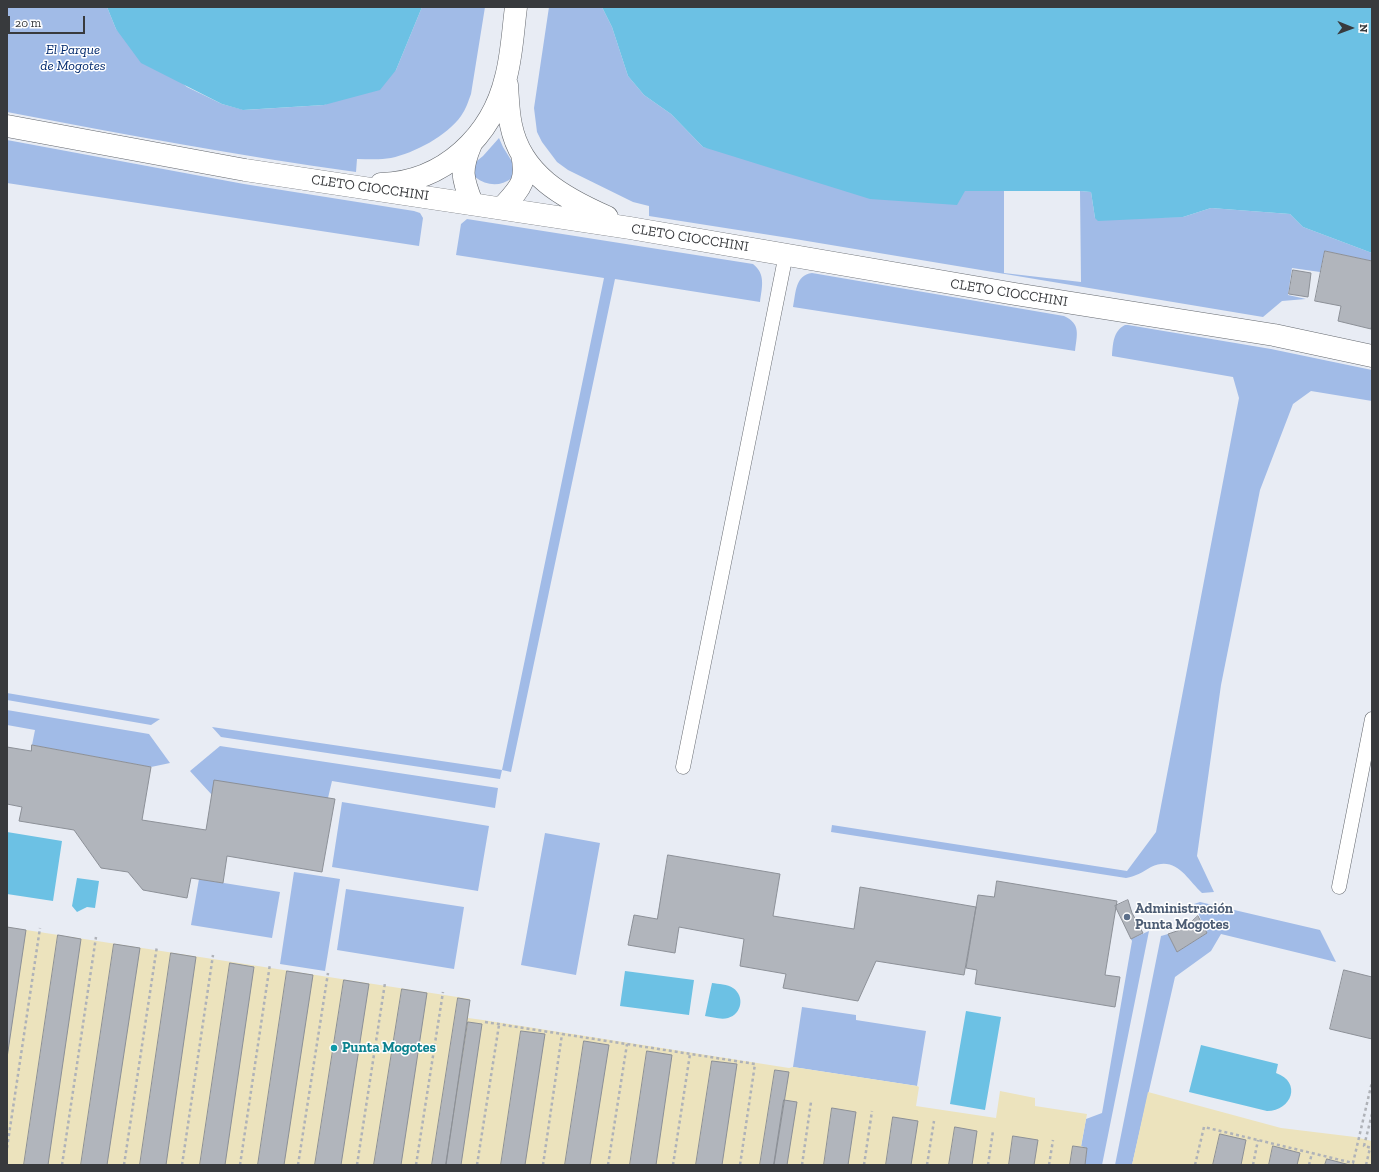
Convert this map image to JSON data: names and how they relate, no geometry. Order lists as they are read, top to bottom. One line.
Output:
{"streets":{"street":["CLETO CIOCCHINI"]},"parks":["El Parque de Mogotes"],"places":["Administración Punta Mogotes","Punta Mogotes"],"scale_bar":"20 m","north":"right"}
